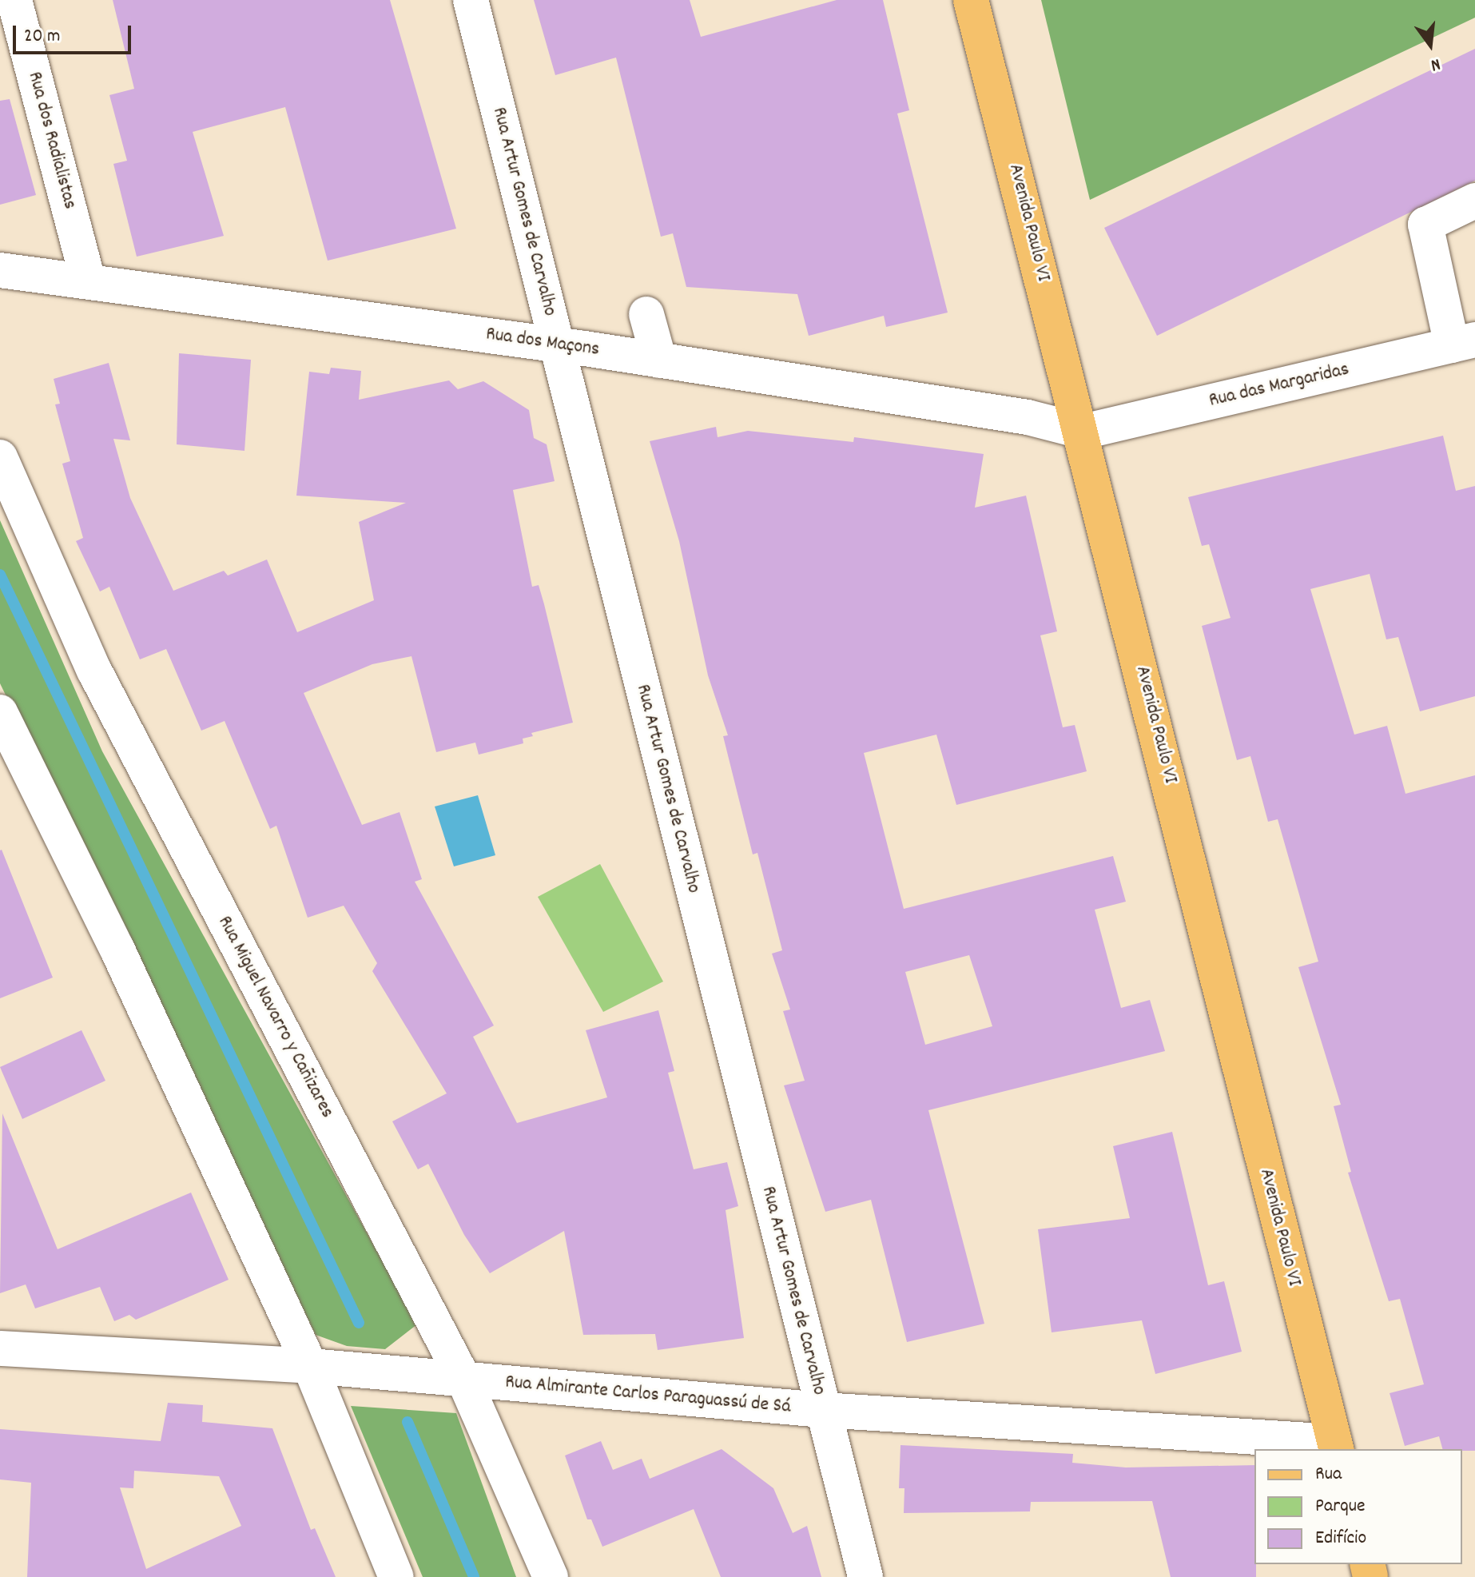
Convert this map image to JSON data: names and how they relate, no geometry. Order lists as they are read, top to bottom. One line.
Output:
{"streets":{"main road":["Avenida Paulo VI"],"street":["Rua dos Radialistas","Rua Artur Gomes de Carvalho","Rua dos Maçons","Rua das Margaridas","Rua Miguel Navarro y Cañizares","Rua Almirante Carlos Paraguassú de Sá"]},"crossings":[["Rua dos Radialistas","Rua dos Maçons"],["Rua Artur Gomes de Carvalho","Rua dos Maçons"],["Rua Artur Gomes de Carvalho","Rua Almirante Carlos Paraguassú de Sá"],["Avenida Paulo VI","Rua dos Maçons"],["Avenida Paulo VI","Rua das Margaridas"],["Avenida Paulo VI","Rua Almirante Carlos Paraguassú de Sá"],["Rua dos Maçons","Rua das Margaridas"],["Rua Miguel Navarro y Cañizares","Rua Almirante Carlos Paraguassú de Sá"]],"legend":["Rua","Parque","Edifício"],"scale_bar":"20 m","north":"bottom"}
